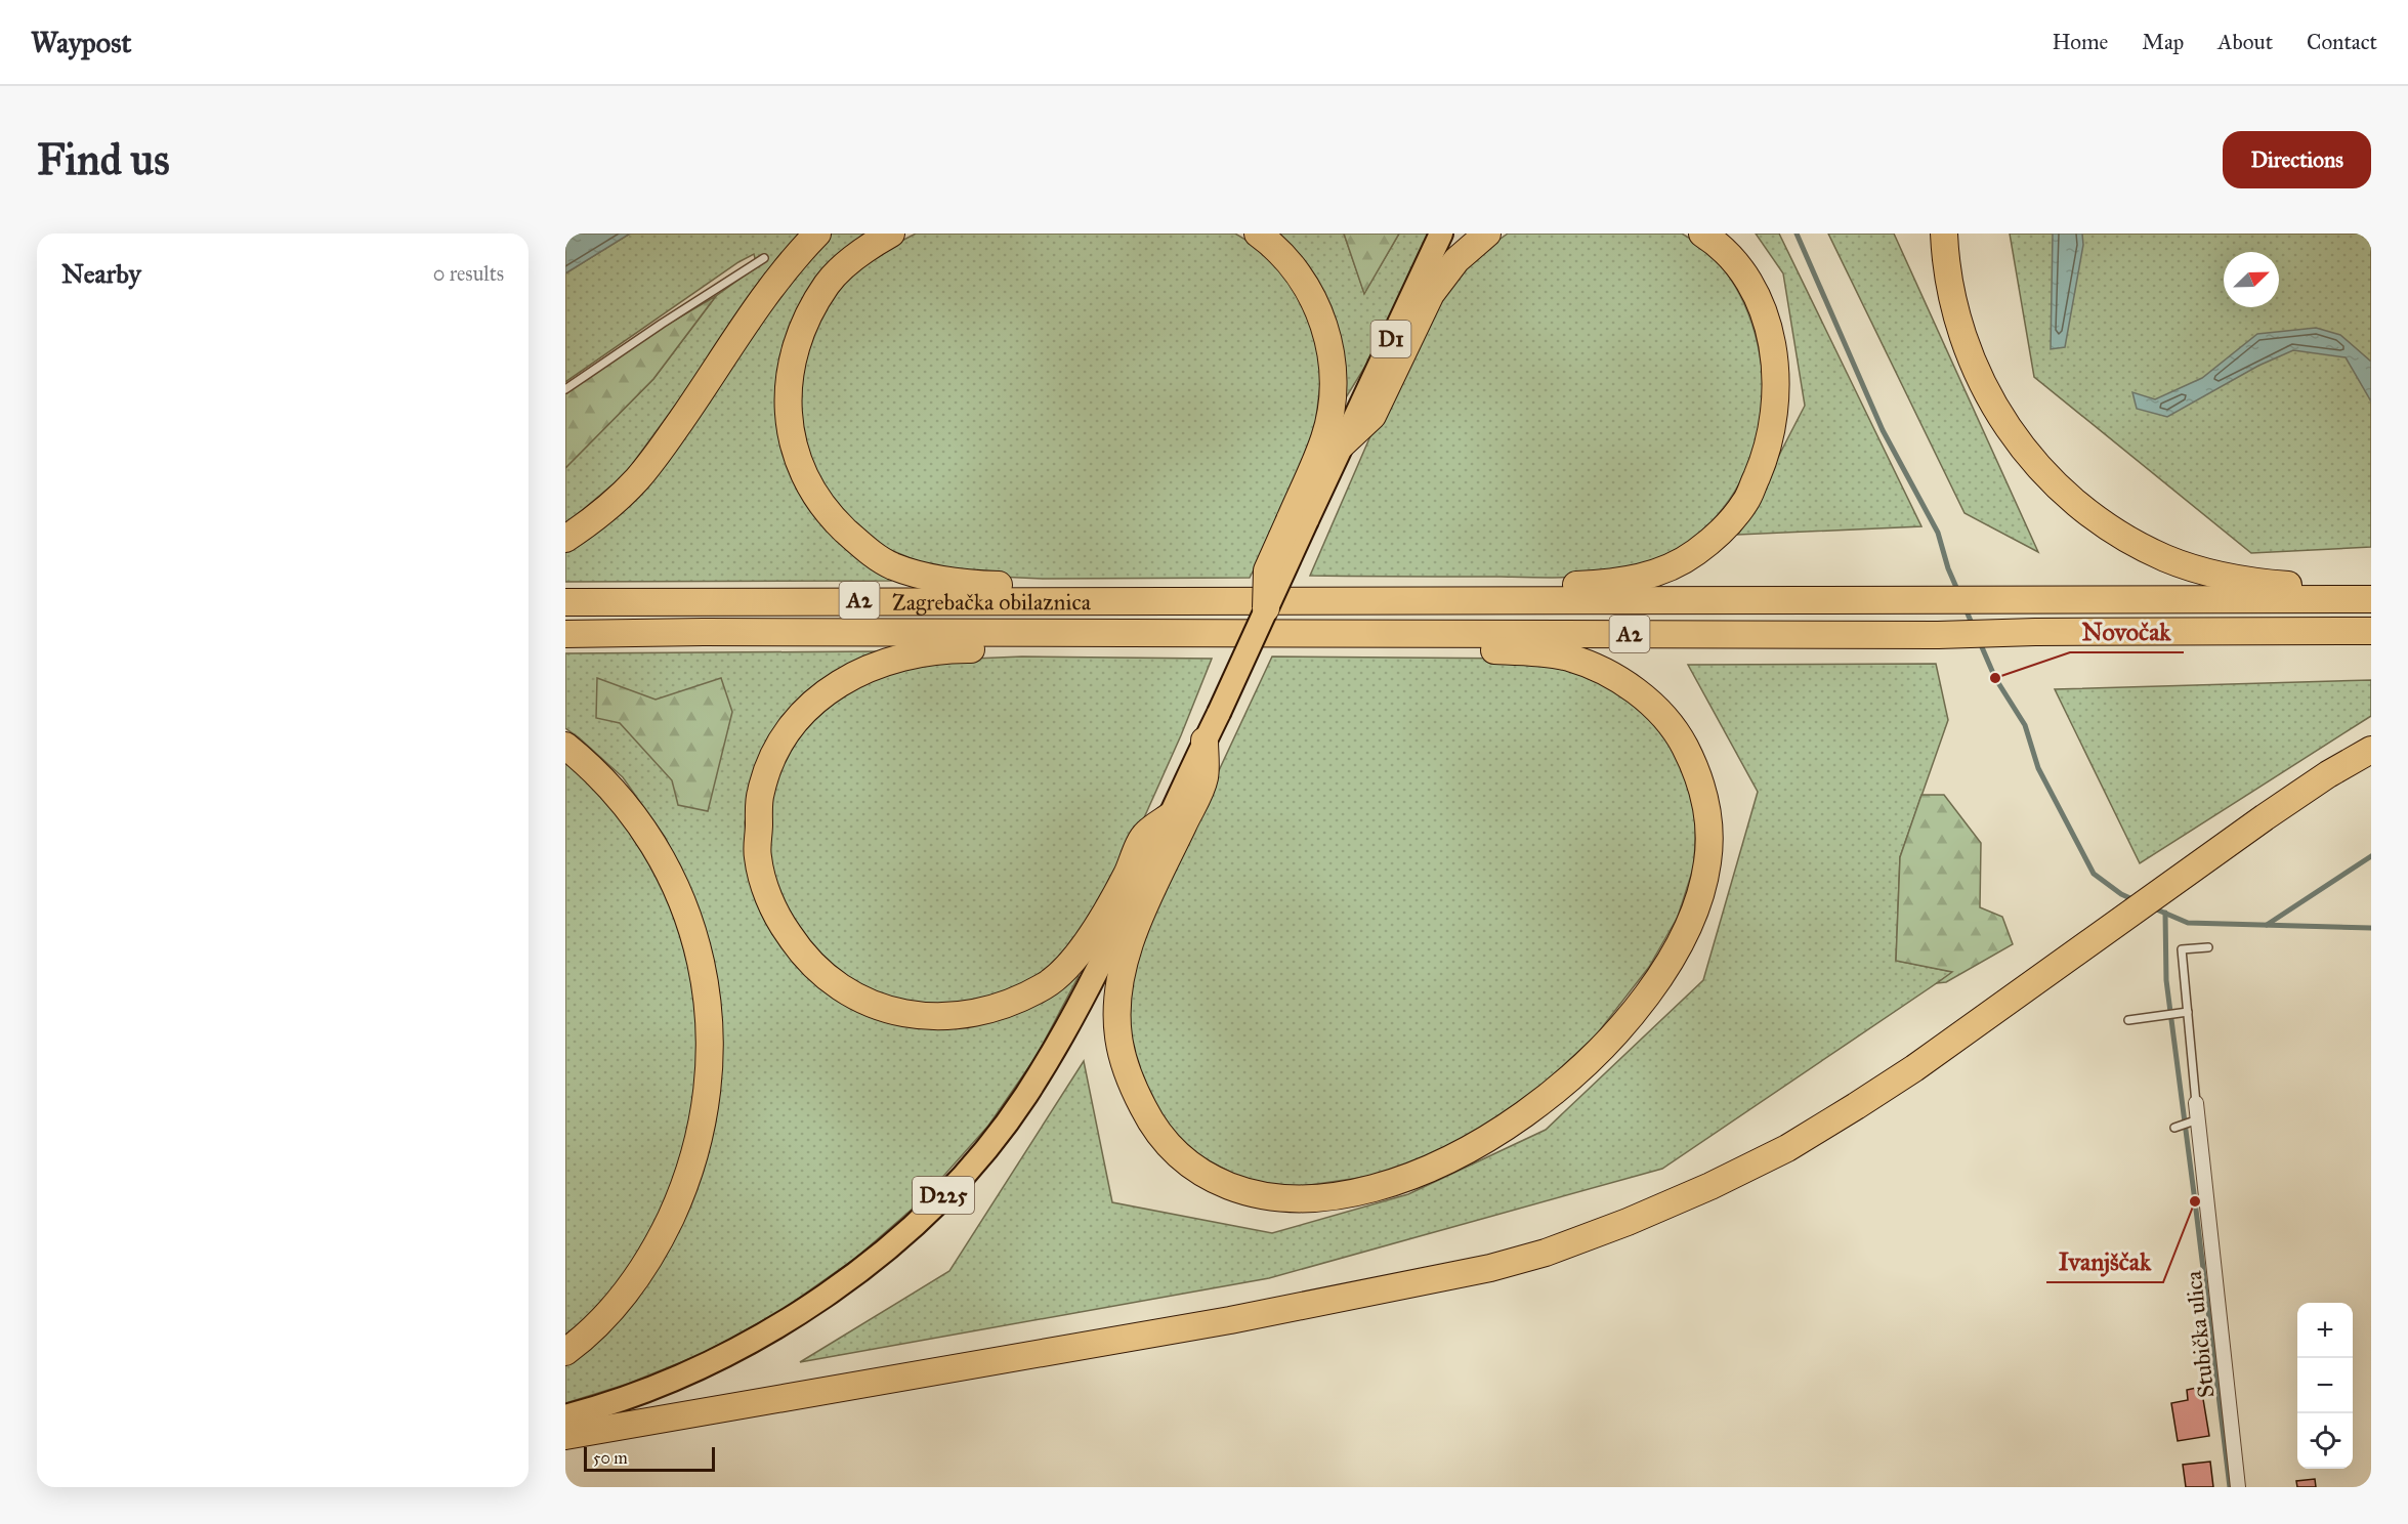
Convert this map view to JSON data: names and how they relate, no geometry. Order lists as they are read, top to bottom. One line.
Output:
{"streets":{"highway":["A2","Zagrebačka obilaznica"],"main road":["D1","D225"],"street":["Stubička ulica"]},"crossings":[["A2","Zagrebačka obilaznica"]],"places":["Novočak","Ivanjščak"],"scale_bar":"50 m","north":"top right","page":{"header":"Waypost","nav":["Home","Map","About","Contact"],"buttons":"Directions","title":"Find us","heading":["Nearby","0 results"],"map_buttons":["+","−"],"scale":"50 m"}}
